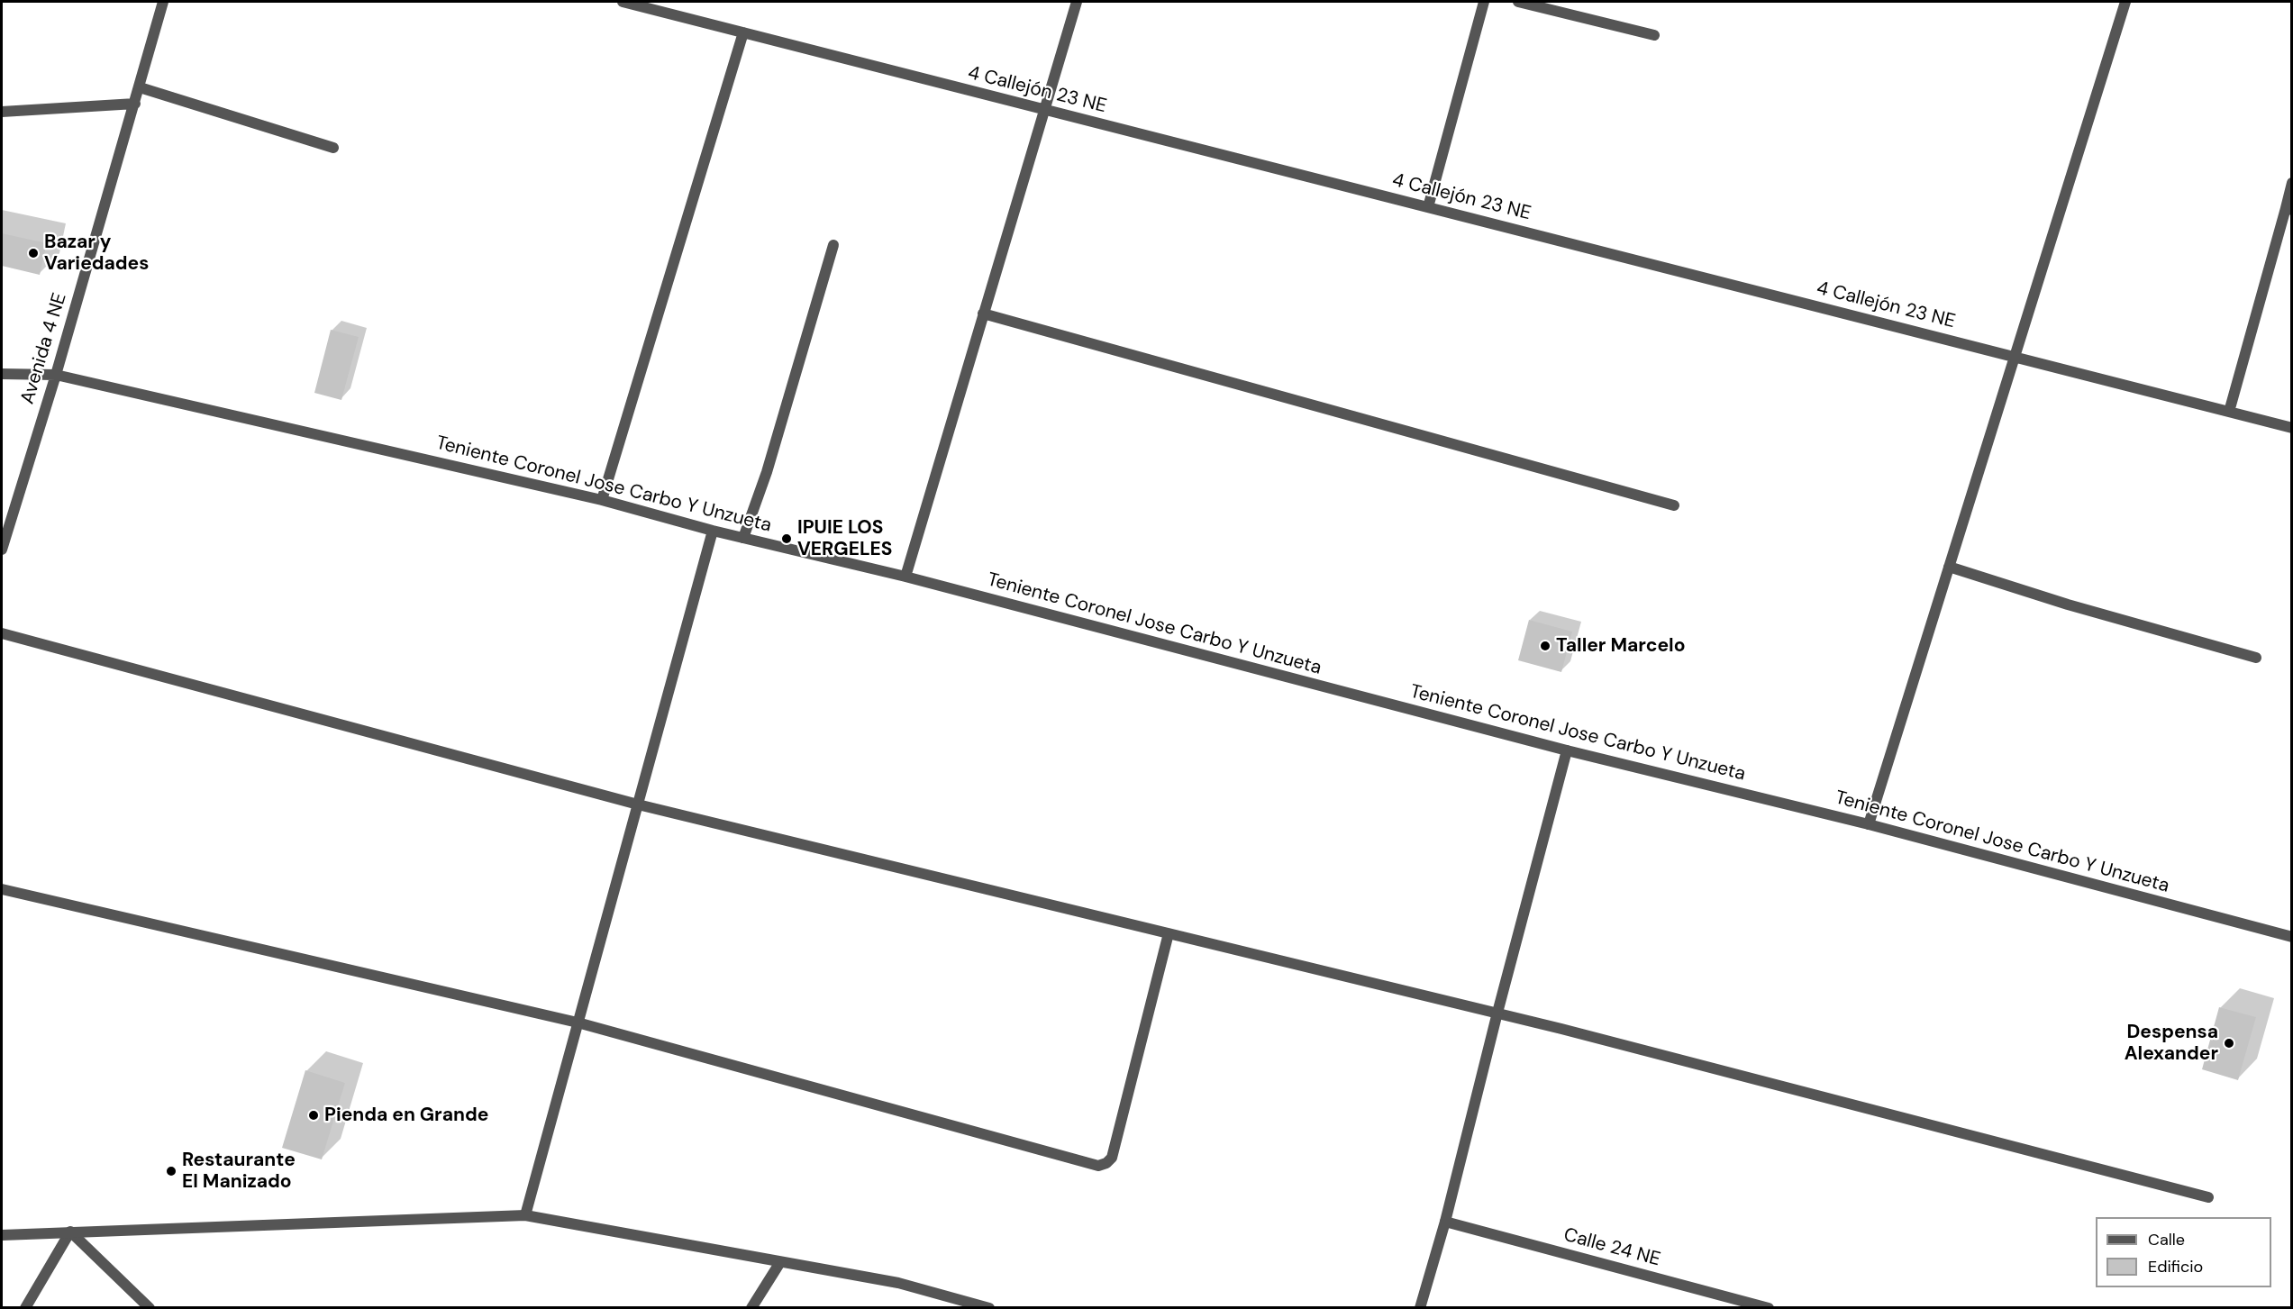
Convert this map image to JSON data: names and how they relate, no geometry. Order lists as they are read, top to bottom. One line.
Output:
{"streets":{"street":["4 Callejón 23 NE","Avenida 4 NE","Teniente Coronel Jose Carbo Y Unzueta","Calle 24 NE"]},"crossings":[["Avenida 4 NE","Teniente Coronel Jose Carbo Y Unzueta"]],"places":["Bazar y Variedades","IPUIE LOS VERGELES","Taller Marcelo","Despensa Alexander","Pienda en Grande","Restaurante El Manizado"],"legend":["Calle","Edificio"]}
